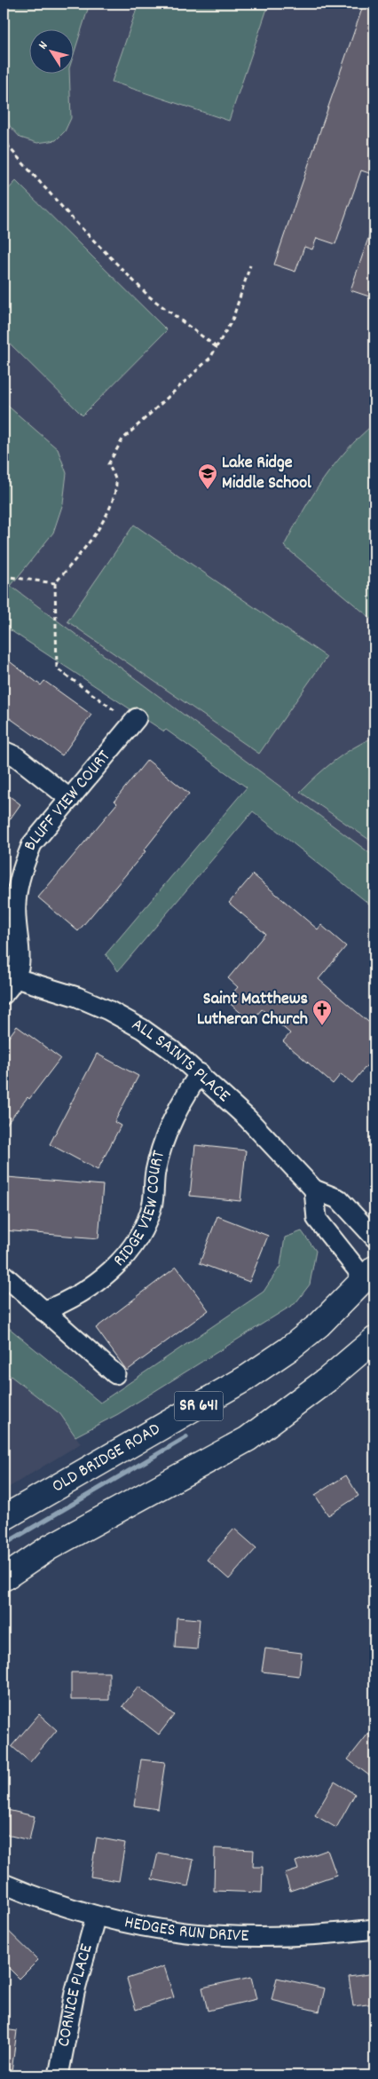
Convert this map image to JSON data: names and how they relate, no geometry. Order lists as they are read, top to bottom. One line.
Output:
{"streets":{"main road":["SR 641","OLD BRIDGE ROAD"],"street":["BLUFF VIEW COURT","ALL SAINTS PLACE","RIDGE VIEW COURT","HEDGES RUN DRIVE","CORNICE PLACE"]},"crossings":[["BLUFF VIEW COURT","ALL SAINTS PLACE"],["ALL SAINTS PLACE","RIDGE VIEW COURT"],["HEDGES RUN DRIVE","CORNICE PLACE"]],"places":{"school or university":["Lake Ridge Middle School"],"church":["Saint Matthews Lutheran Church"]},"north":"top left"}
